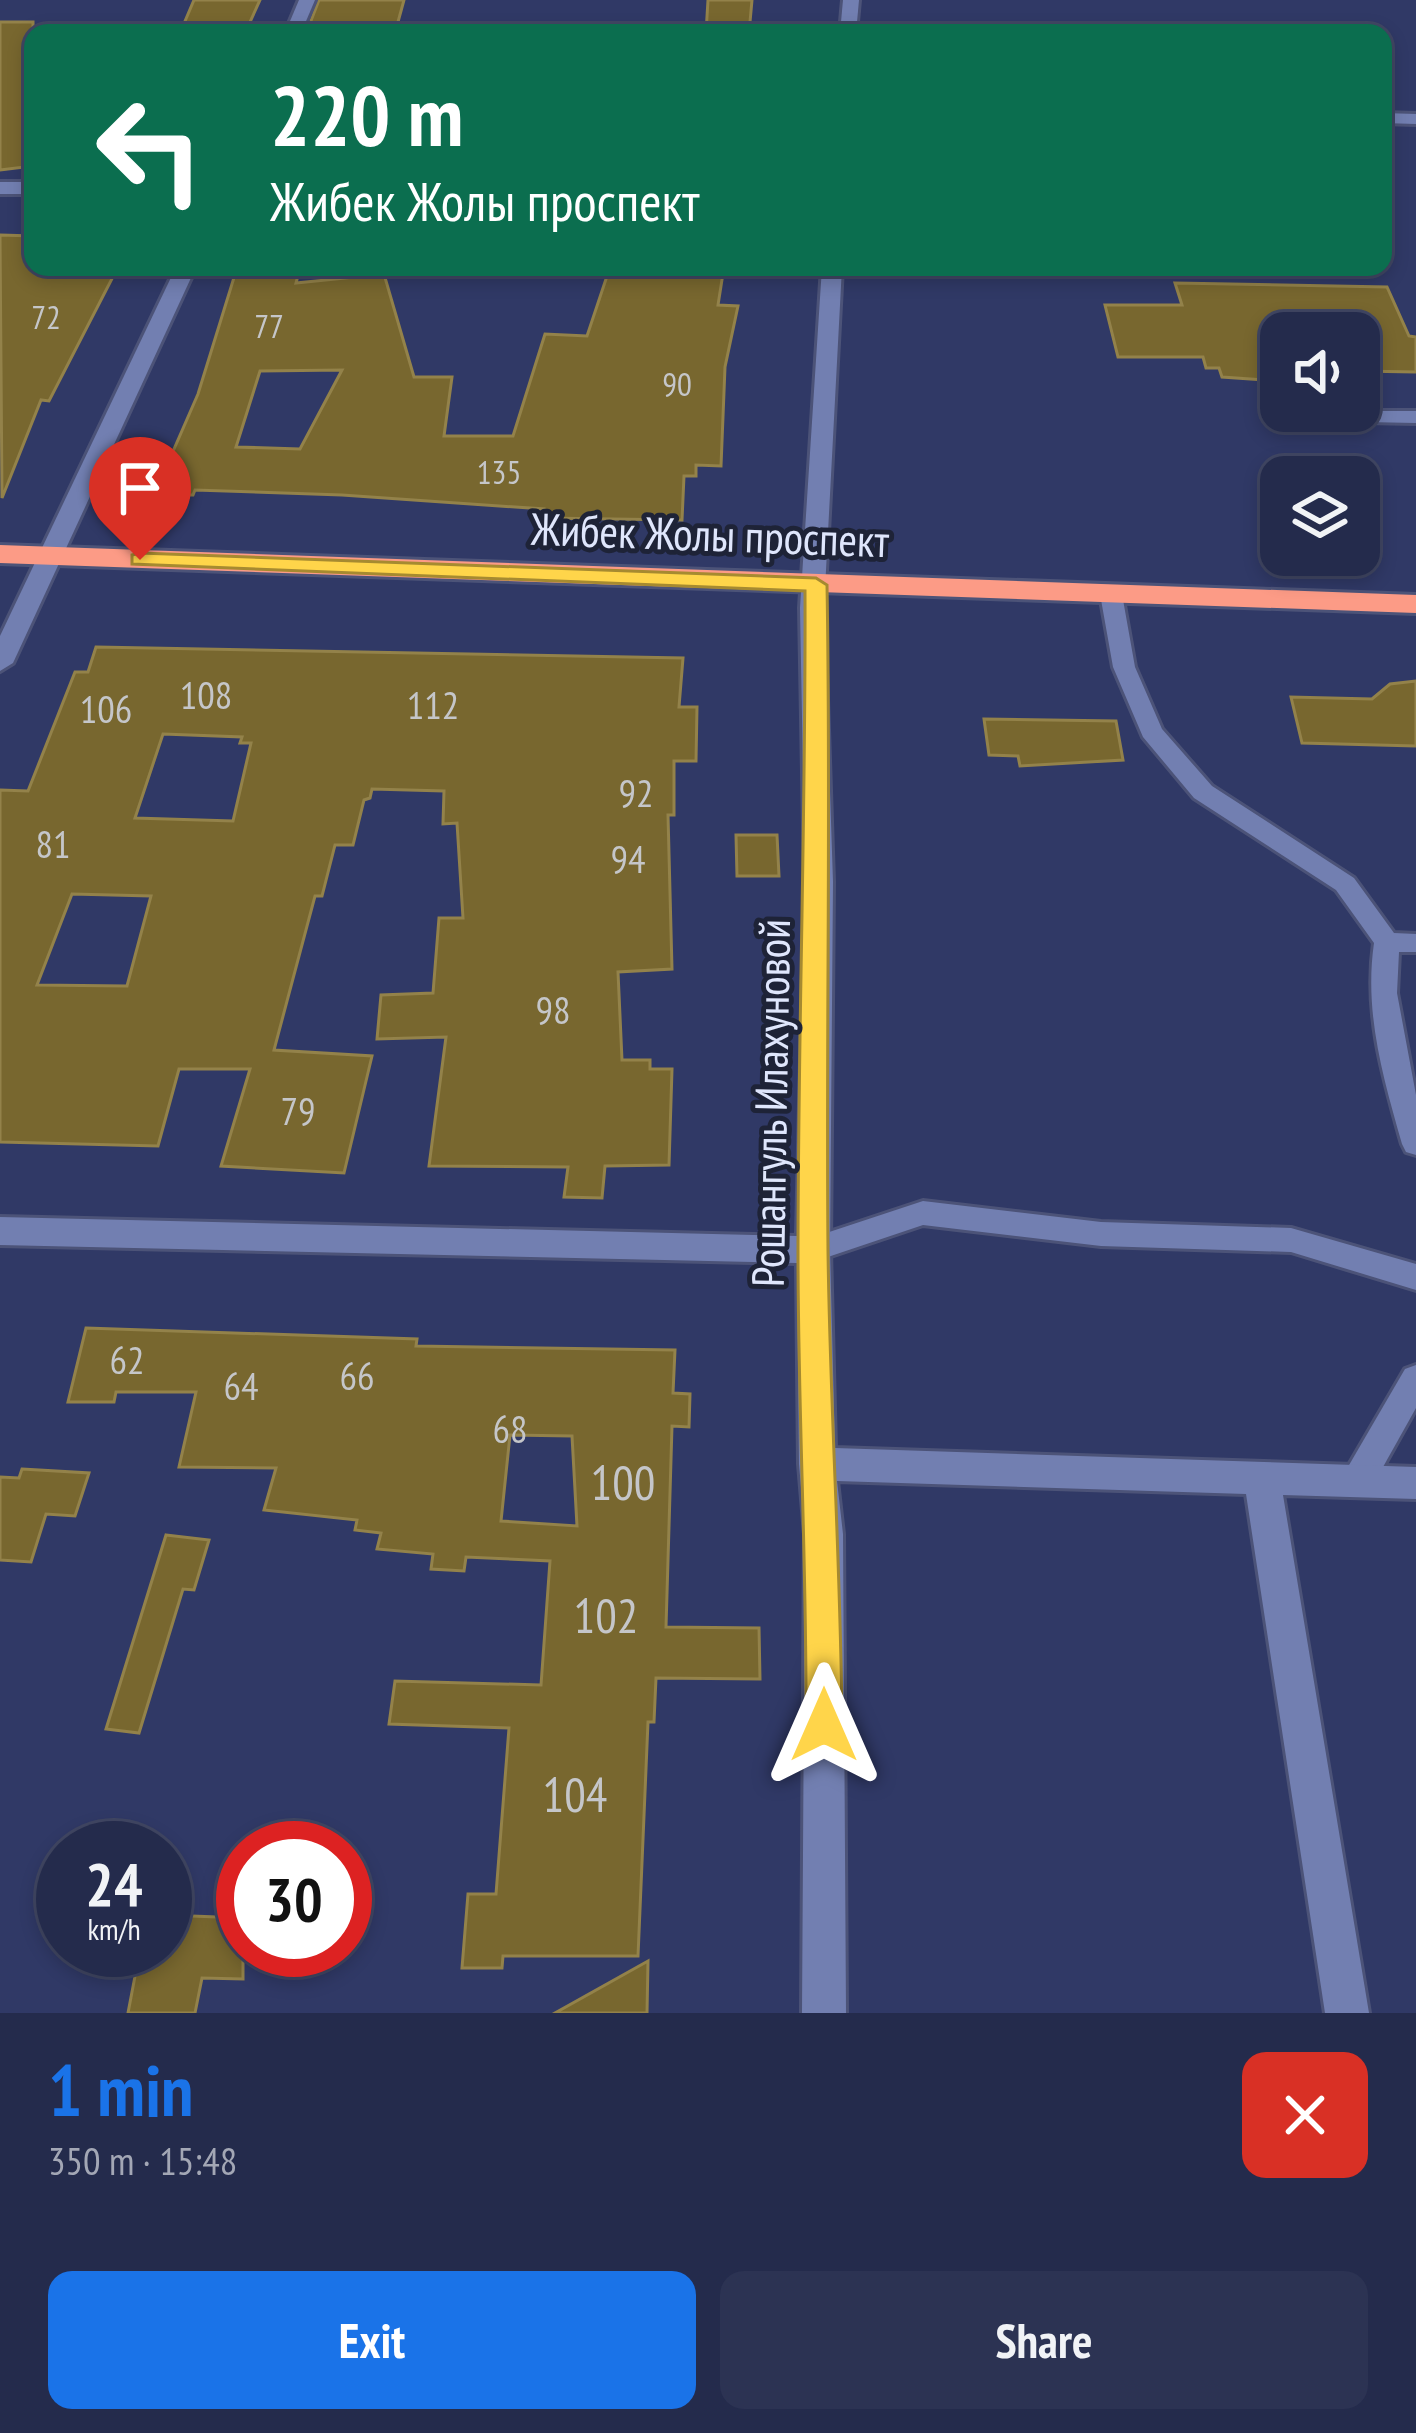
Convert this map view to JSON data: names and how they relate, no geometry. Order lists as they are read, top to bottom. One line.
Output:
{"streets":{"highway":["Жибек Жолы проспект"],"street":["Рошангуль Илахуновой"]},"crossings":[["Жибек Жолы проспект","Рошангуль Илахуновой"]],"house_numbers":["72","77","90","135","108","112","106","92","81","94","98","79","62","66","64","68","100","102","104"],"page":{"turn":["220 m","Жибек Жолы проспект"],"speed":"24 km/h","limit":"30","heading":["1 min","350 m · 15:48"],"buttons":["Exit","Share"]}}
